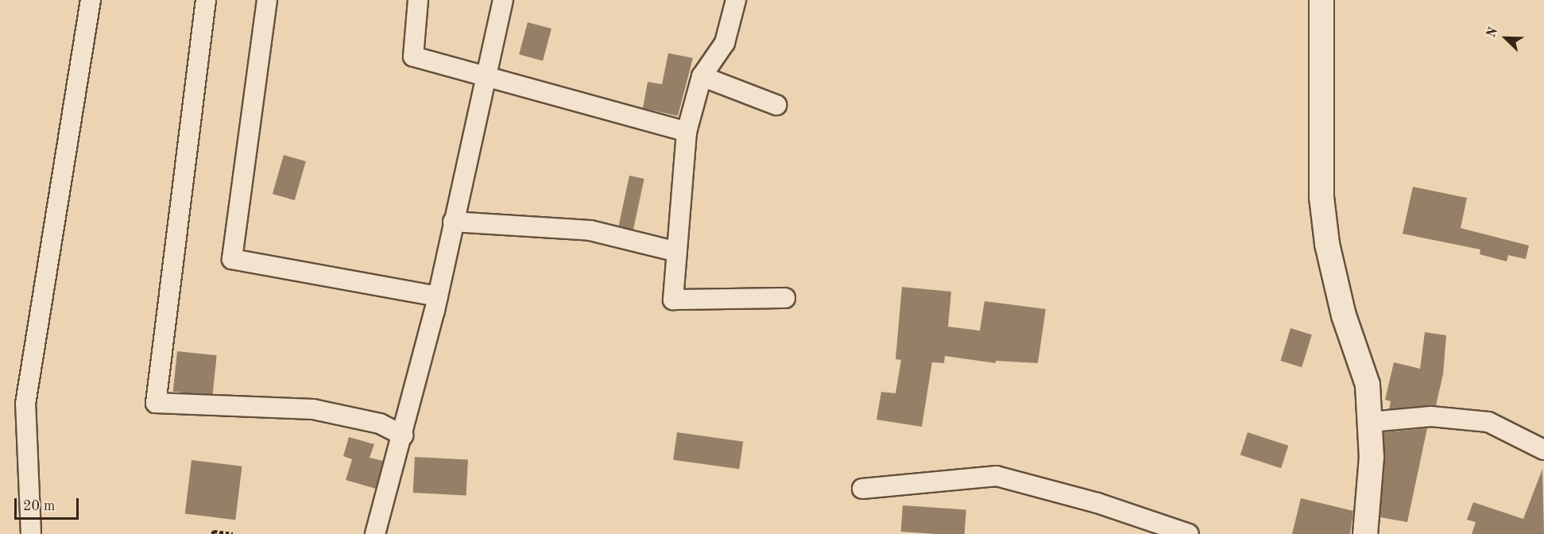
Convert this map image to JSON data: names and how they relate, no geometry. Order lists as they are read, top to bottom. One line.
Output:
{"scale_bar":"20 m","north":"top left"}
